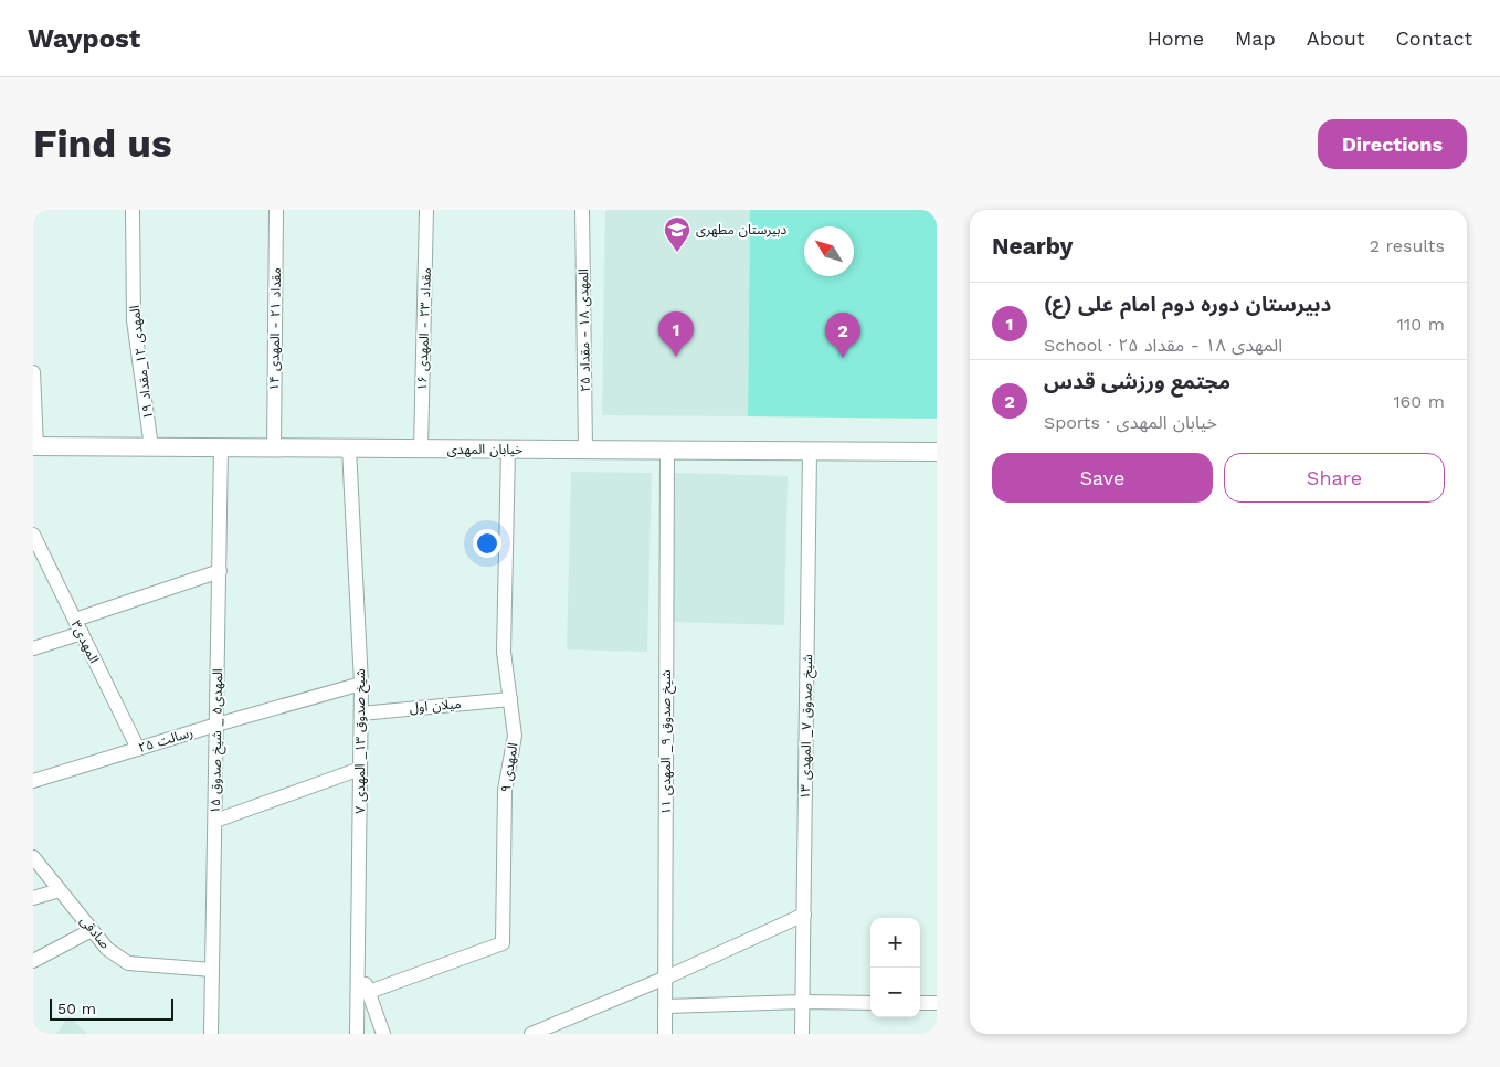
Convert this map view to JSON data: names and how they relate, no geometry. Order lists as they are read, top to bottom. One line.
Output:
{"streets":{"street":["مقداد ۲۱ - المهدی ۱۴","مقداد ۲۳ - المهدی ۱۶","المهدی ۱۸ - مقداد ۲۵","المهدی ۱۲_مقداد ۱۹","خیابان المهدی","المهدی۳","میلان اول","شیخ صدوق ۷_ المهدی ۱۳","رسالت ۲۵","المهدی۵ _ شیخ صدوق ۱۵","شیخ صدوق ۱۳_ المهدی ۷","شیخ صدوق ۹_ المهدی ۱۱","المهدی ۹","صادقی"]},"crossings":[["مقداد ۲۱ - المهدی ۱۴","خیابان المهدی"],["مقداد ۲۳ - المهدی ۱۶","خیابان المهدی"],["المهدی ۱۸ - مقداد ۲۵","خیابان المهدی"],["المهدی ۱۲_مقداد ۱۹","خیابان المهدی"],["خیابان المهدی","شیخ صدوق ۷_ المهدی ۱۳"],["خیابان المهدی","المهدی۵ _ شیخ صدوق ۱۵"],["خیابان المهدی","شیخ صدوق ۱۳_ المهدی ۷"],["خیابان المهدی","شیخ صدوق ۹_ المهدی ۱۱"],["خیابان المهدی","المهدی ۹"],["المهدی۳","رسالت ۲۵"],["میلان اول","شیخ صدوق ۱۳_ المهدی ۷"],["میلان اول","المهدی ۹"],["رسالت ۲۵","المهدی۵ _ شیخ صدوق ۱۵"],["رسالت ۲۵","شیخ صدوق ۱۳_ المهدی ۷"],["المهدی۵ _ شیخ صدوق ۱۵","صادقی"]],"places":{"school or university":["دبیرستان مطهری"]},"scale_bar":"50 m","north":"top left","page":{"header":"Waypost","nav":["Home","Map","About","Contact"],"buttons":["Directions",["Save","Share"]],"title":"Find us","heading":["Nearby","2 results"],"list":[{"mark":"1","name":"دبیرستان دوره دوم امام علی (ع)","note":"School · المهدی ۱۸ - مقداد ۲۵","value":"110 m"},{"mark":"2","name":"مجتمع ورزشی قدس","note":"Sports · خیابان المهدی","value":"160 m"}],"pins":["1","2"],"map_buttons":["+","−"],"scale":"50 m"}}
